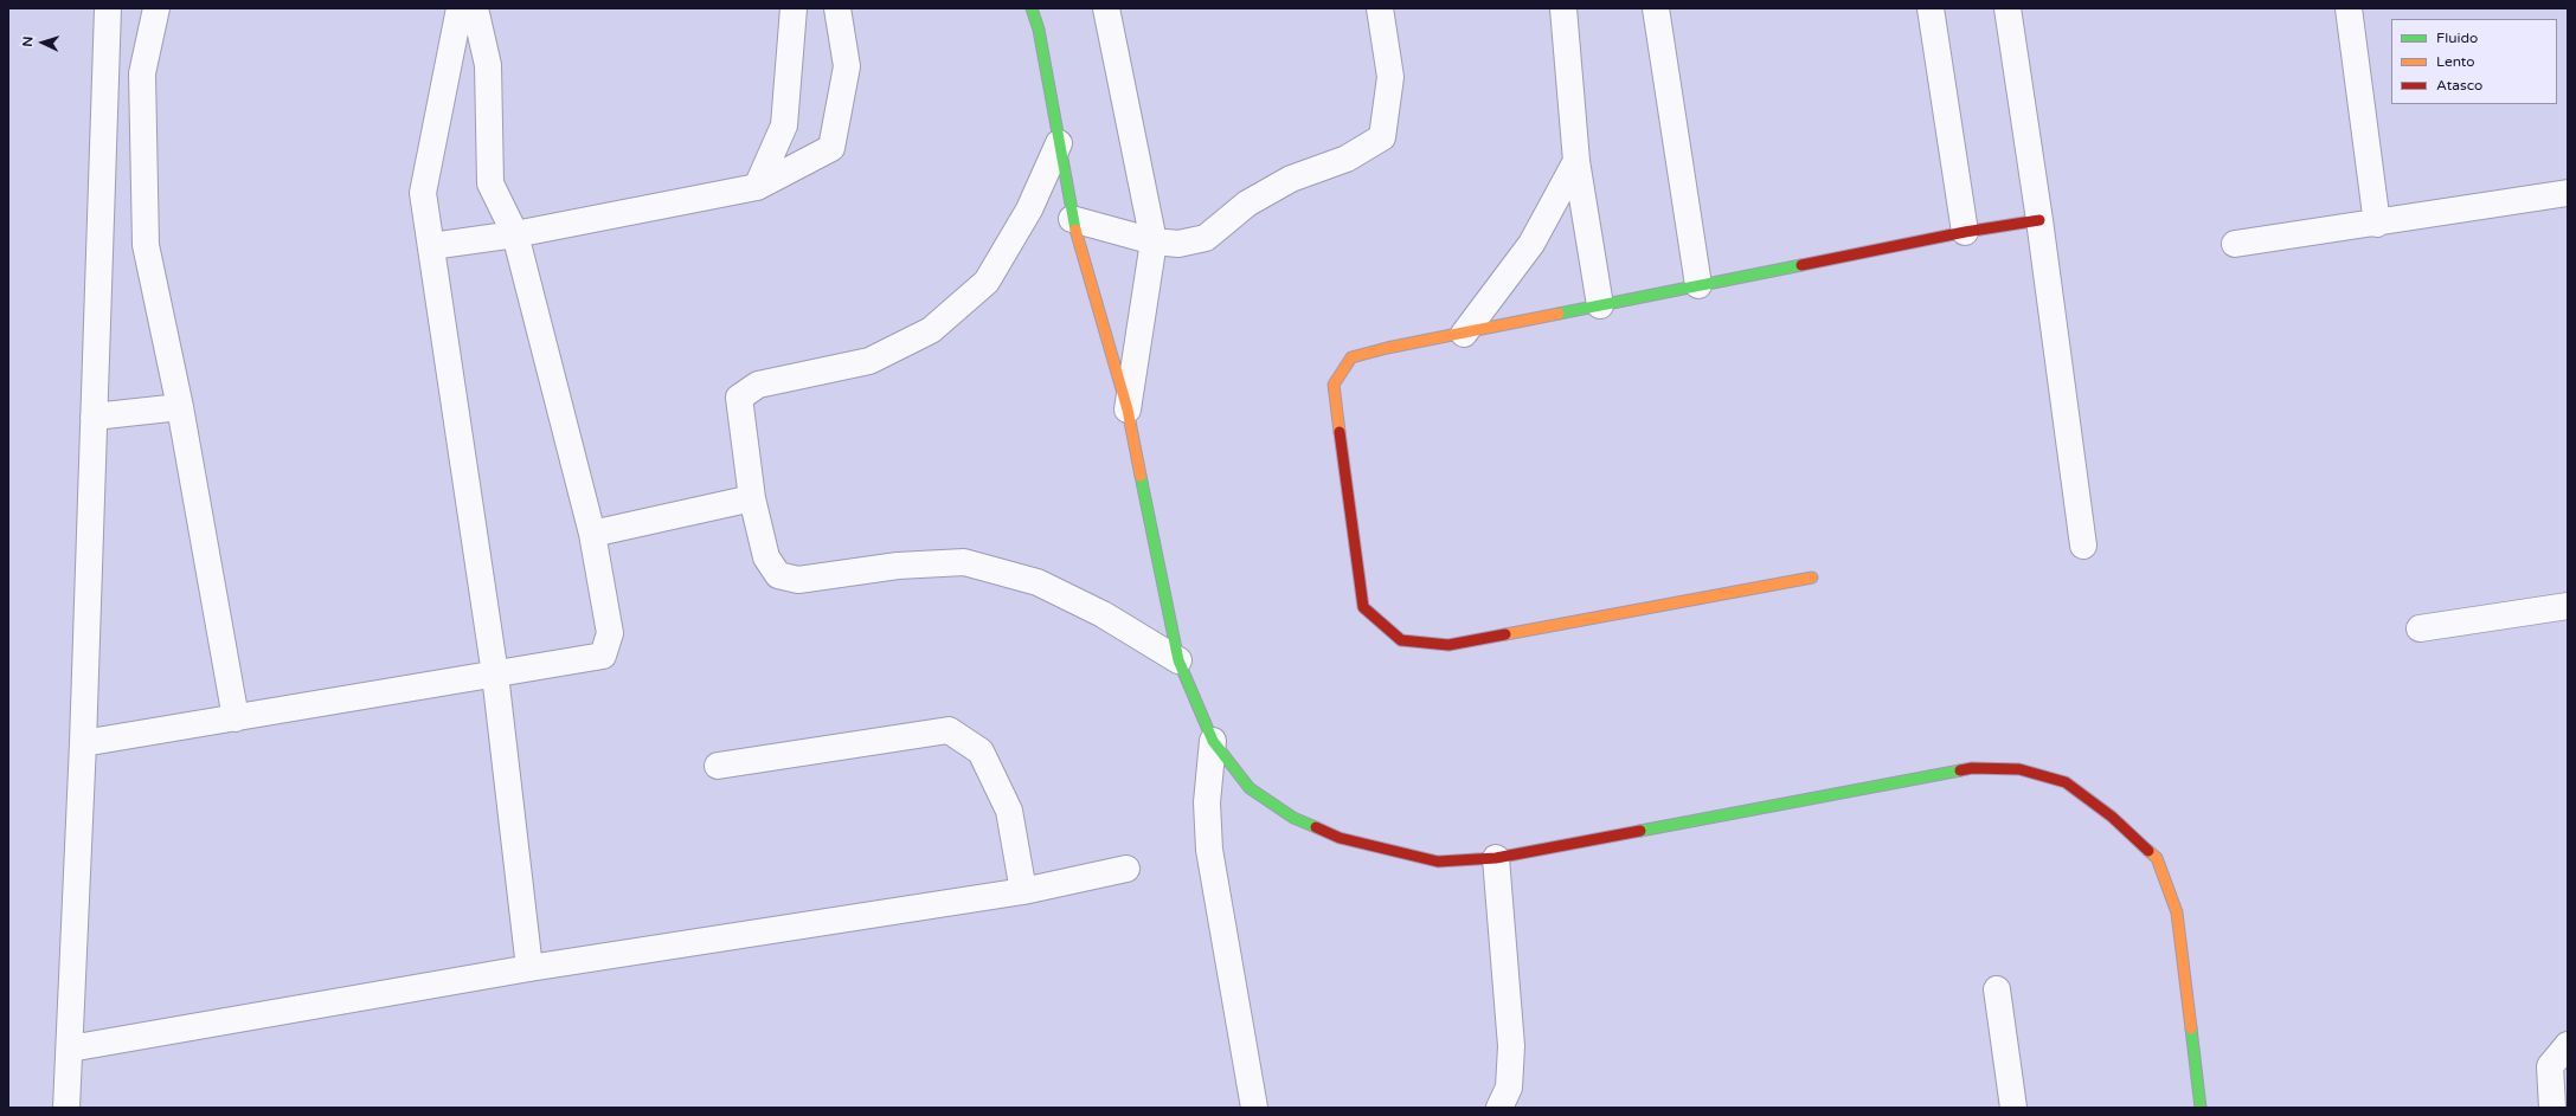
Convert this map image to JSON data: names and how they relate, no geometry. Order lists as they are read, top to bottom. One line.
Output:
{"legend":["Fluido","Lento","Atasco"],"north":"left"}
